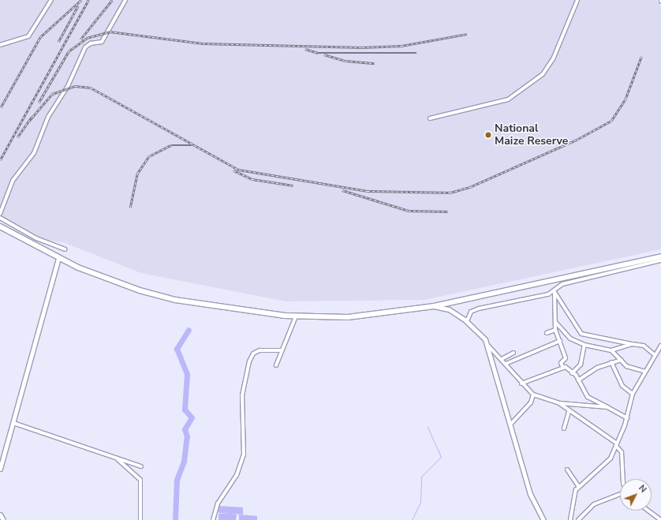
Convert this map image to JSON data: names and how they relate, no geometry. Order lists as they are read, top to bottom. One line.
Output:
{"places":["National Maize Reserve"],"north":"top right"}
